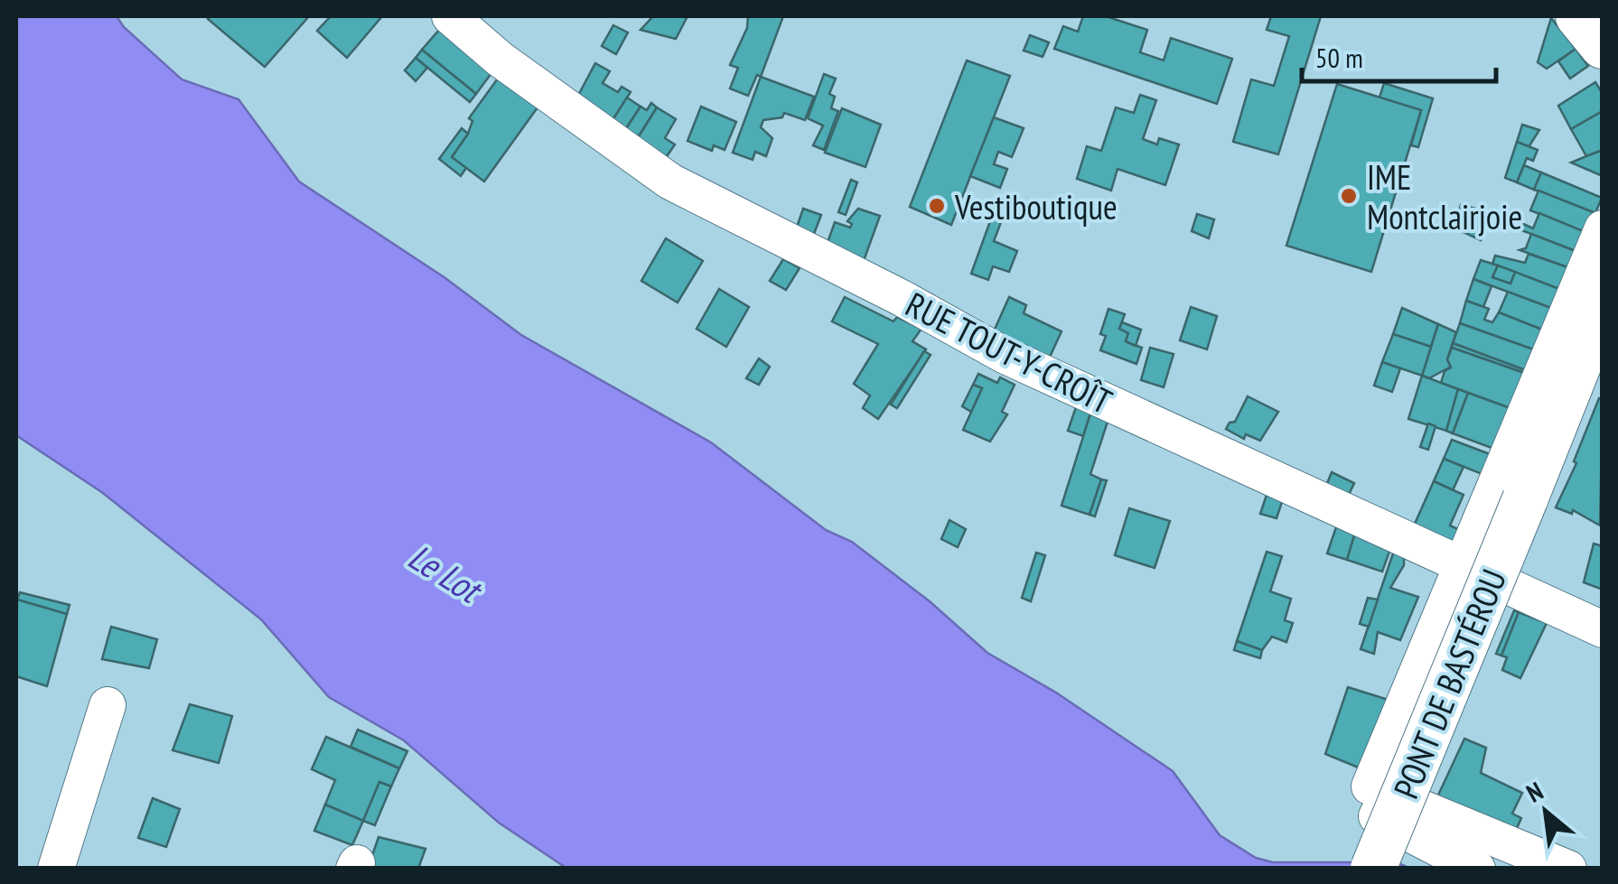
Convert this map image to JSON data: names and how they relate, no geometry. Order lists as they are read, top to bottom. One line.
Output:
{"streets":{"main road":["PONT DE BASTÉROU"],"street":["RUE TOUT-Y-CROÎT"]},"water":["Le Lot"],"places":["IME Montclairjoie","Vestiboutique"],"scale_bar":"50 m","north":"top left"}
